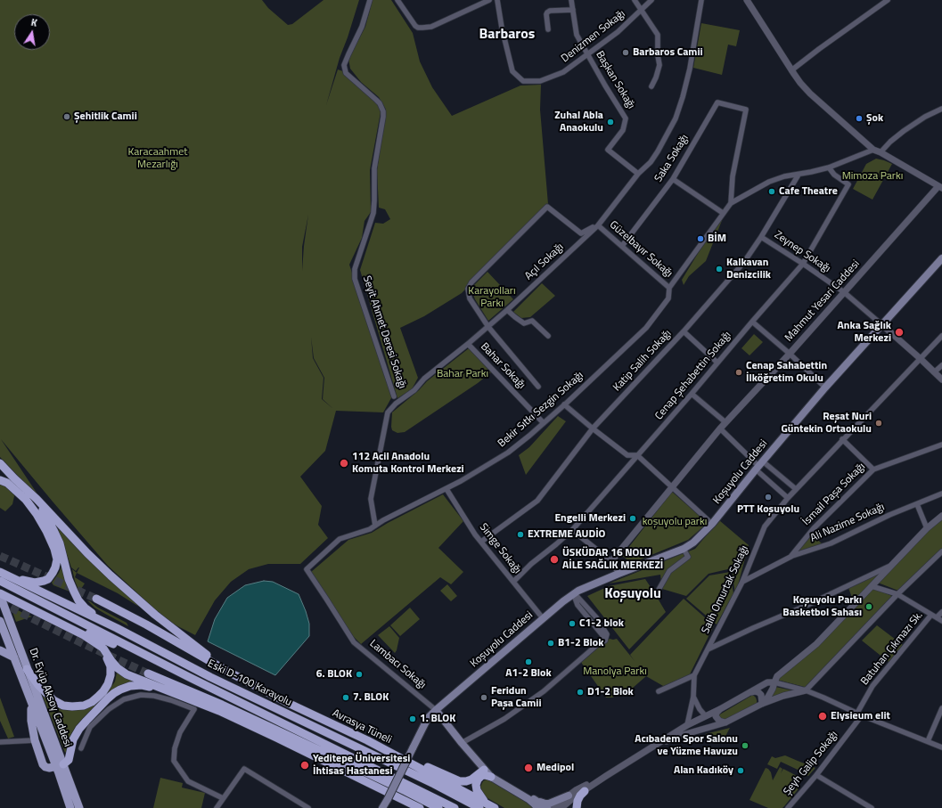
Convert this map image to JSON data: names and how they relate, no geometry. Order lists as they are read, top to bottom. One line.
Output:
{"streets":{"highway":["Eski D-100 Karayolu","Avrasya Tüneli"],"main road":["Koşuyolu Caddesi","Lambacı Sokağı","Dr. Eyüp Aksoy Caddesi"],"street":["Denizmen Sokağı","Başkan Sokağı","Saka Sokağı","Güzelbayır Sokağı","Zeynep Sokağı","Açıl Sokağı","Mahmut Yesari Caddesi","Seyit Ahmet Deresi Sokağı","Katip Salih Sokağı","Bahar Sokağı","Cenap Şehabettin Sokağı","Bekir Sıtkı Sezgin Sokağı","İsmail Paşa Sokağı","Ali Nazime Sokağı","Simge Sokağı","Salih Omurtak Sokağı","Batuhan Çıkmazı Sk.","Şeyh Galip Sokağı"]},"crossings":[["Denizmen Sokağı","Başkan Sokağı"],["Saka Sokağı","Güzelbayır Sokağı"],["Saka Sokağı","Bekir Sıtkı Sezgin Sokağı"],["Güzelbayır Sokağı","Açıl Sokağı"],["Güzelbayır Sokağı","Bekir Sıtkı Sezgin Sokağı"],["Zeynep Sokağı","Mahmut Yesari Caddesi"],["Zeynep Sokağı","Katip Salih Sokağı"],["Zeynep Sokağı","Cenap Şehabettin Sokağı"],["Zeynep Sokağı","Koşuyolu Caddesi"],["Açıl Sokağı","Bahar Sokağı"],["Katip Salih Sokağı","Simge Sokağı"],["Bahar Sokağı","Bekir Sıtkı Sezgin Sokağı"],["Cenap Şehabettin Sokağı","Simge Sokağı"],["Bekir Sıtkı Sezgin Sokağı","Simge Sokağı"],["Bekir Sıtkı Sezgin Sokağı","Lambacı Sokağı"],["Koşuyolu Caddesi","Simge Sokağı"],["Koşuyolu Caddesi","Lambacı Sokağı"],["İsmail Paşa Sokağı","Ali Nazime Sokağı"],["Ali Nazime Sokağı","Salih Omurtak Sokağı"],["Batuhan Çıkmazı Sk.","Şeyh Galip Sokağı"],["Eski D-100 Karayolu","Avrasya Tüneli"]],"districts":["Barbaros","Koşuyolu"],"parks":["Karacaahmet Mezarlığı","Mimoza Parkı","Karayolları Parkı","Bahar Parkı","koşuyolu parkı","Manolya Parkı"],"places":["Barbaros Camii","Şehitlik Camii","Şok","Zuhal Abla Anaokulu","Cafe Theatre","BİM","Kalkavan Denizcilik","Anka Sağlık Merkezi","Cenap Sahabettin İlköğretim Okulu","Reşat Nuri Güntekin Ortaokulu","112 Acil Anadolu Komuta Kontrol Merkezi","PTT Koşuyolu","Engelli Merkezi","EXTREME AUDİO","ÜSKÜDAR 16 NOLU AİLE SAĞLIK MERKEZİ","Koşuyolu Parkı Basketbol Sahası","C1-2 blok","B1-2 Blok","A1-2 Blok","6. BLOK","D1-2 Blok","7. BLOK","Feridun Paşa Camii","Elysieum elit","1. BLOK","Acıbadem Spor Salonu ve Yüzme Havuzu","Yeditepe Üniversitesi İhtisas Hastanesi","Medipol","Alan Kadıköy"],"north":"top"}
